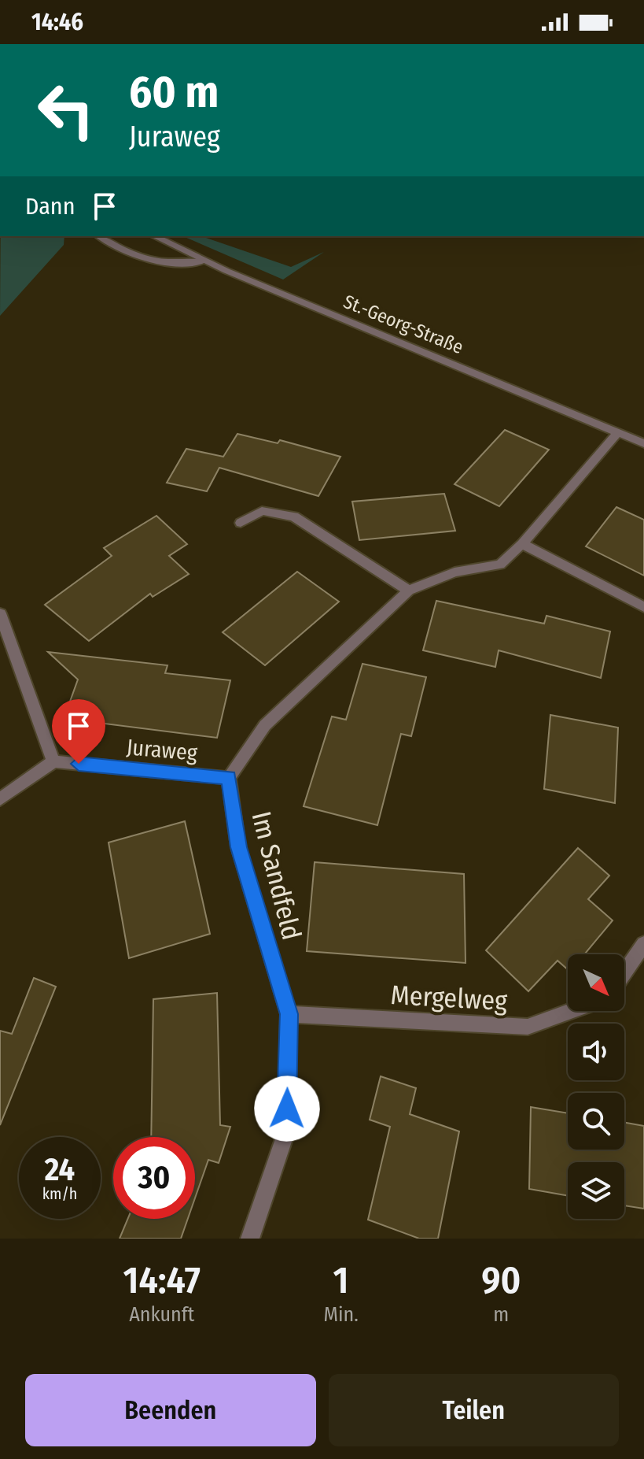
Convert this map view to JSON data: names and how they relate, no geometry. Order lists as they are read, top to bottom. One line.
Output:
{"streets":{"street":["St.-Georg-Straße","Juraweg","Im Sandfeld","Mergelweg"]},"crossings":[["Juraweg","Im Sandfeld"],["Im Sandfeld","Mergelweg"]],"north":"bottom right","page":{"status":"14:46","turn":["60 m","Juraweg"],"then":"Dann","speed":"24 km/h","limit":"30","eta":["14:47","Ankunft","1","Min.","90","m"],"buttons":["Beenden","Teilen"]}}
